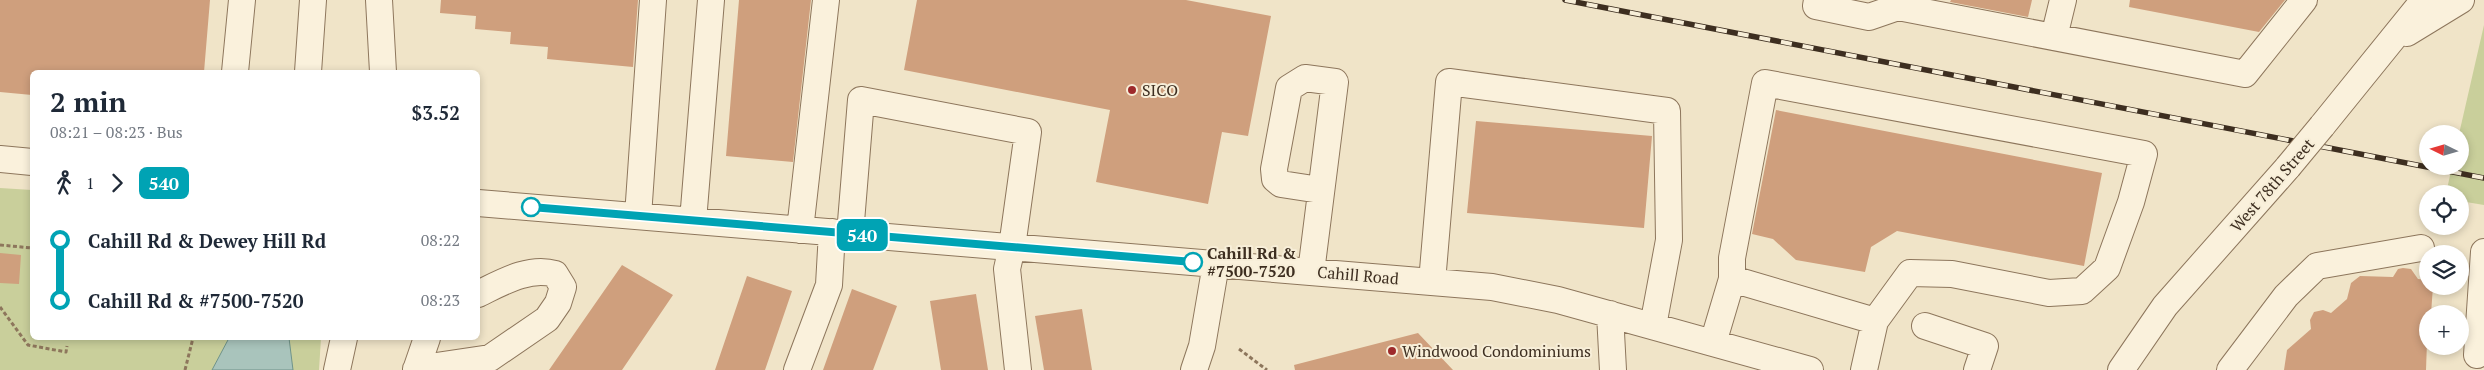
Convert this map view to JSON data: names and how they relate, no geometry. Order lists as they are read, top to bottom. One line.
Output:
{"streets":{"street":["West 78th Street","Cahill Road"]},"places":["SICO","Cahill Rd & #7500-7520","Windwood Condominiums"],"lines":["bus line 540"],"north":"left","page":{"on_map":"540","heading":["2 min","08:21 – 08:23 · Bus","$3.52"],"map_buttons":"+","legs":["1","540"],"list":[{"name":"Cahill Rd & Dewey Hill Rd","value":"08:22"},{"name":"Cahill Rd & #7500-7520","value":"08:23"}]}}
